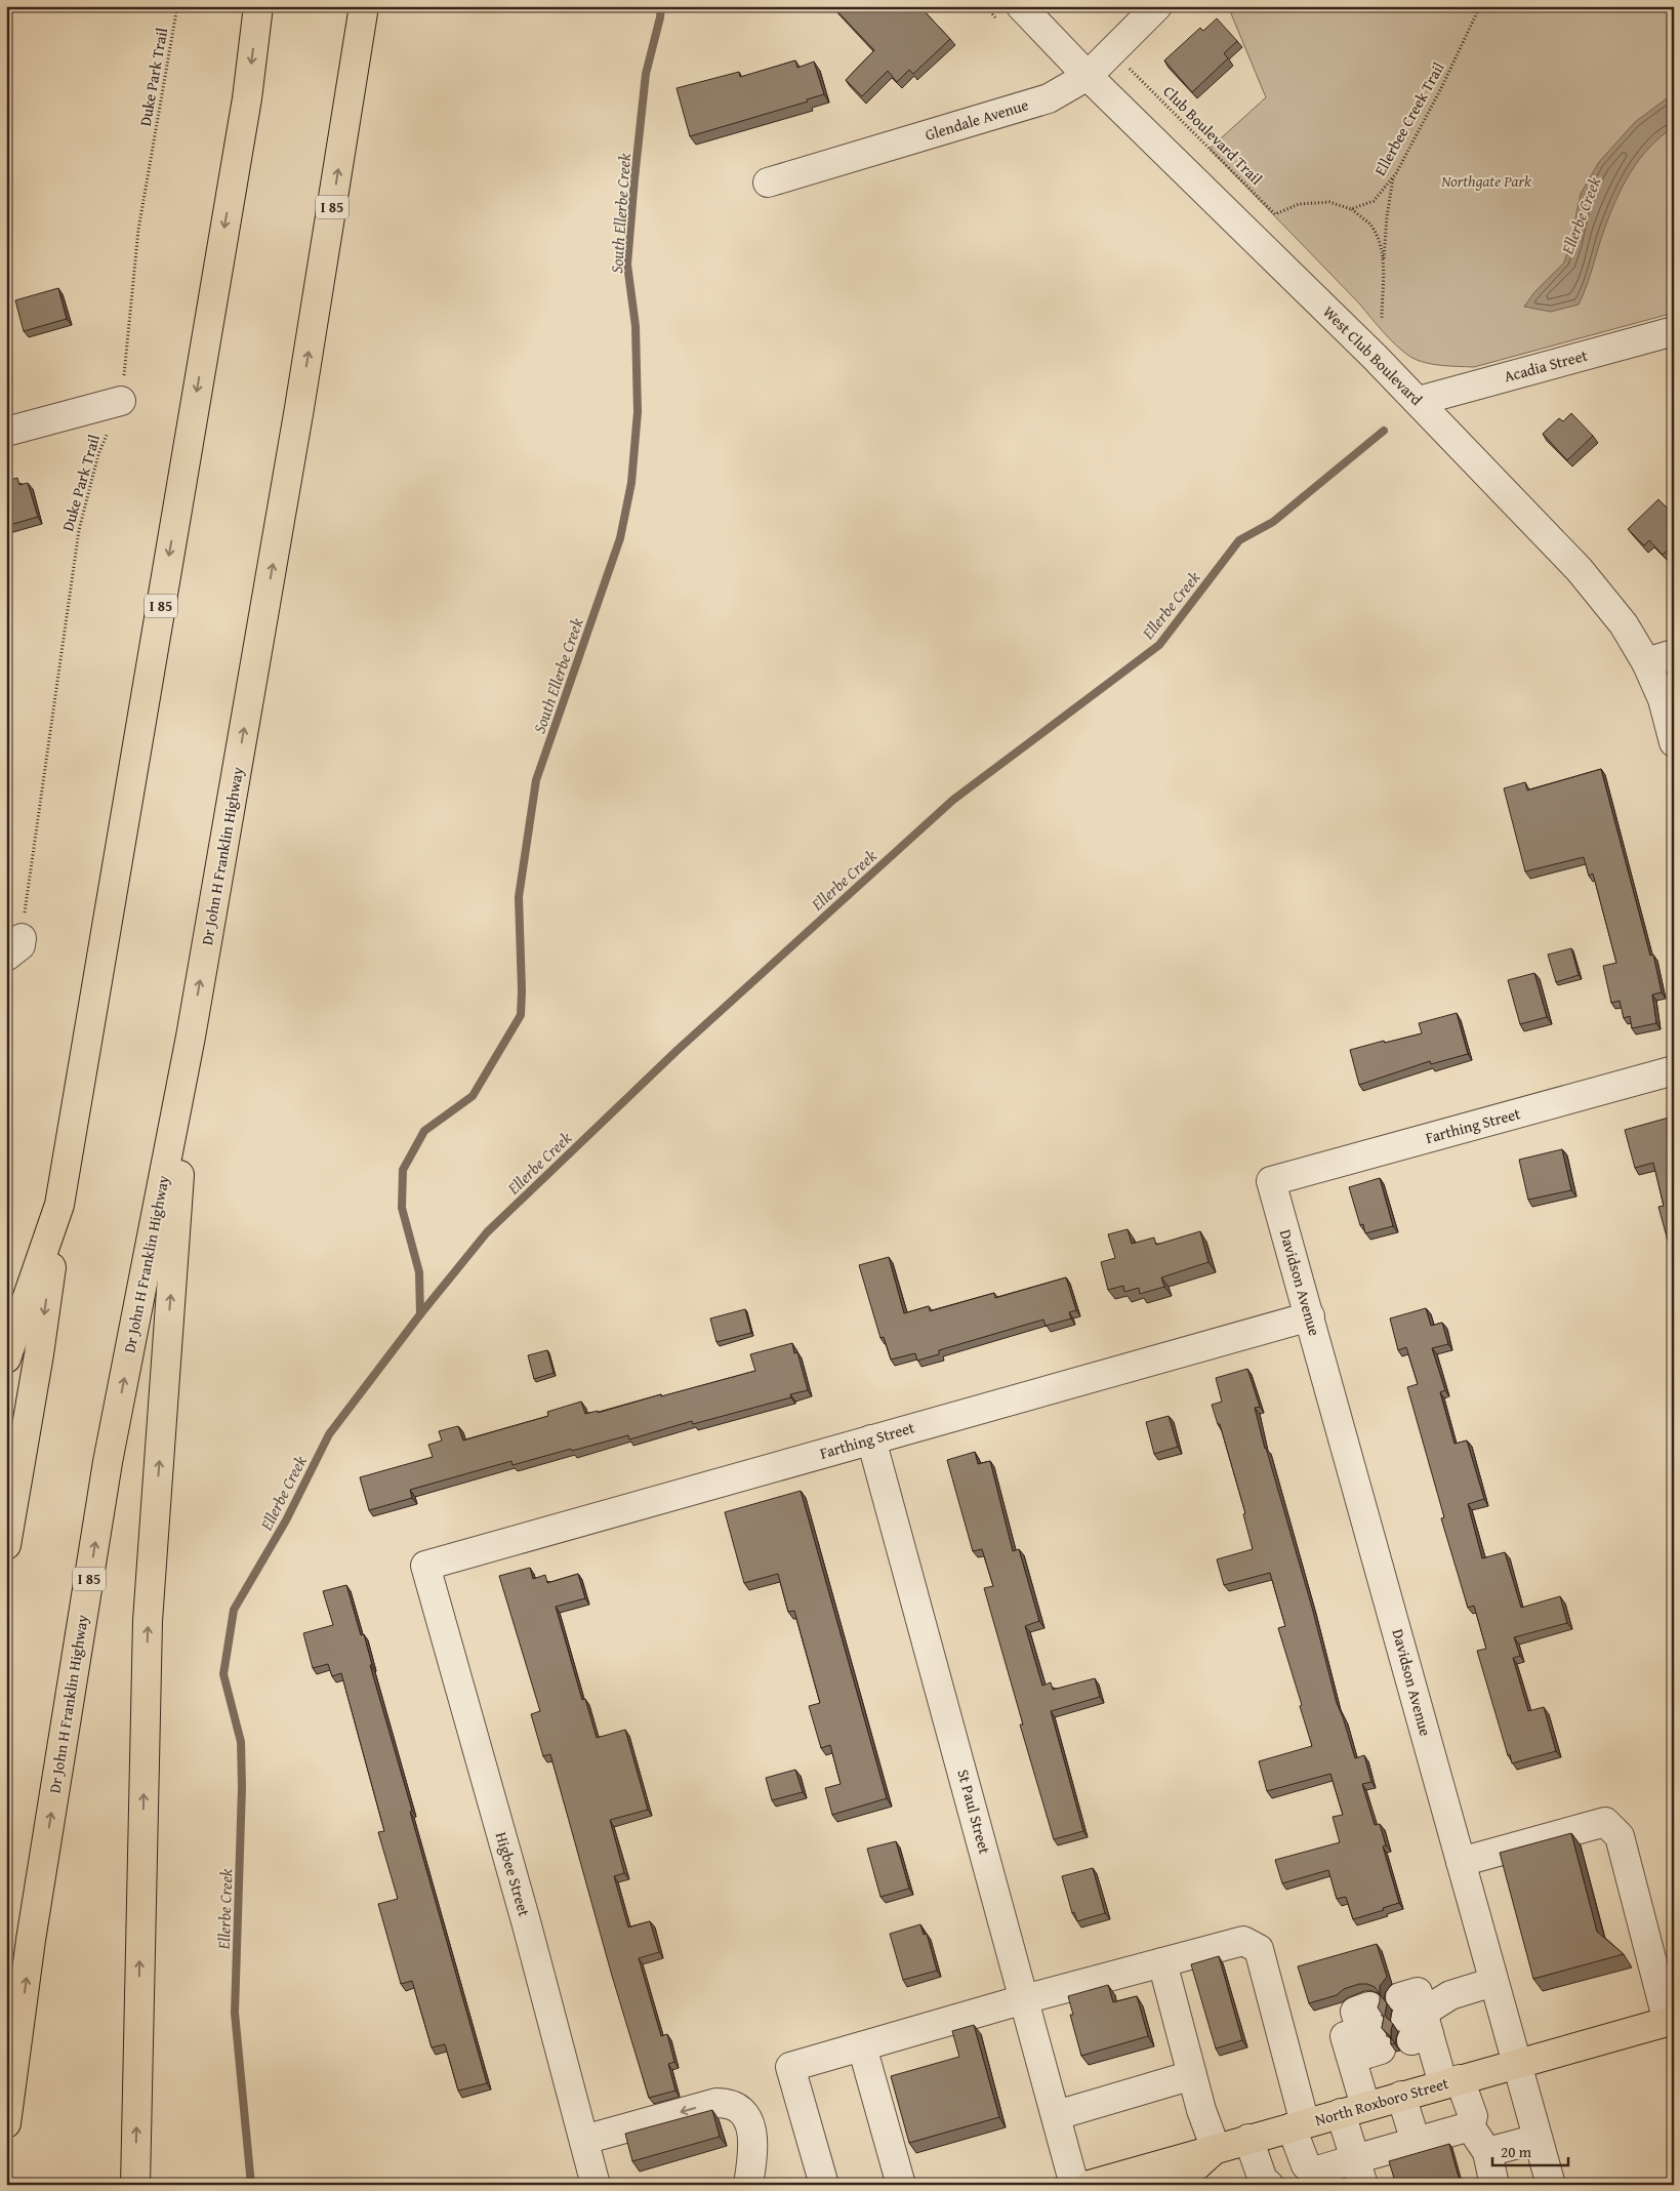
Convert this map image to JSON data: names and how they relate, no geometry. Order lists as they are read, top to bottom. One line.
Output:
{"streets":{"main road":["I 85","Dr John H Franklin Highway","North Roxboro Street"],"street":["Glendale Avenue","West Club Boulevard","Acadia Street","Farthing Street","Davidson Avenue","St Paul Street","Higbee Street"],"path":["Duke Park Trail","Ellerbee Creek Trail","Club Boulevard Trail"]},"crossings":[["Ellerbee Creek Trail","Club Boulevard Trail"],["Glendale Avenue","West Club Boulevard"],["West Club Boulevard","Acadia Street"],["Farthing Street","Davidson Avenue"],["Farthing Street","St Paul Street"],["Farthing Street","Higbee Street"],["Davidson Avenue","North Roxboro Street"]],"water":["South Ellerbe Creek","Ellerbe Creek"],"parks":["Northgate Park"],"scale_bar":"20 m"}
